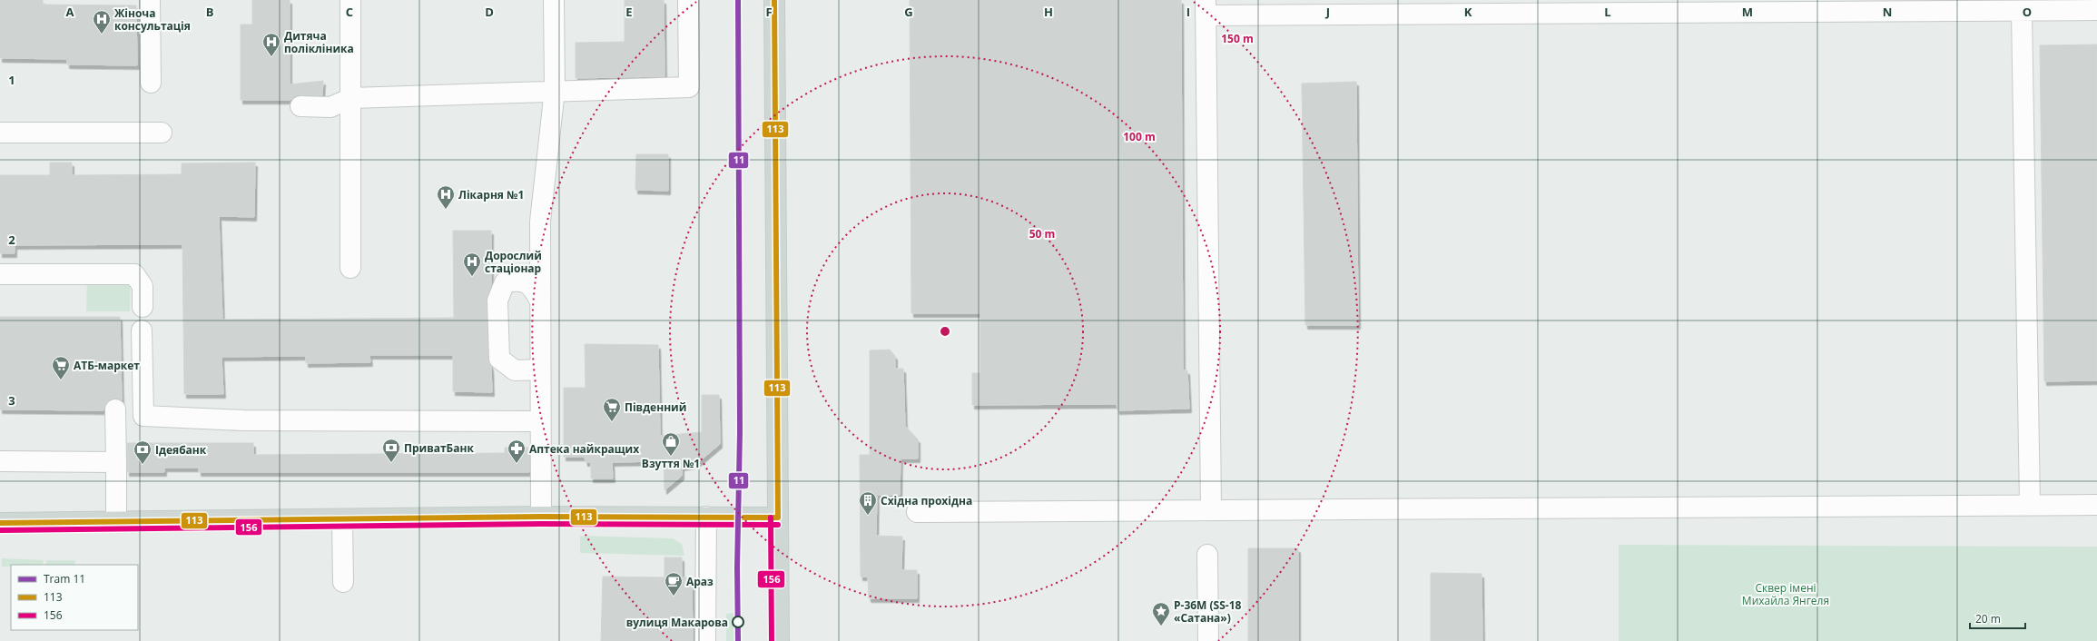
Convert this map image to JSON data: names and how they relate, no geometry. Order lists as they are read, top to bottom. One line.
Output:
{"parks":["Сквер імені Михайла Янгеля"],"places":{"hospital":["Жіноча консультація","Дитяча полікліника","Лікарня №1","Дорослий стаціонар"],"supermarket":["АТБ-маркет","Південний"],"shop":["Взуття №1"],"bank":["ПриватБанк","Ідеябанк"],"pharmacy":["Аптека найкращих"],"building":["Східна прохідна"],"cafe":["Араз"],"other":["вулиця Макарова"],"place":["Р-36М (SS-18 «Сатана»)"]},"lines":["tram line 11","transit line 113","transit line 156"],"legend":["Tram 11","113","156"],"scale_bar":"20 m","grid":{"columns":["A","B","C","D","E","F","G","H","I","J","K","L","M","N","O"],"rows":["1","2","3"]},"rings":["150 m","100 m","50 m"]}
